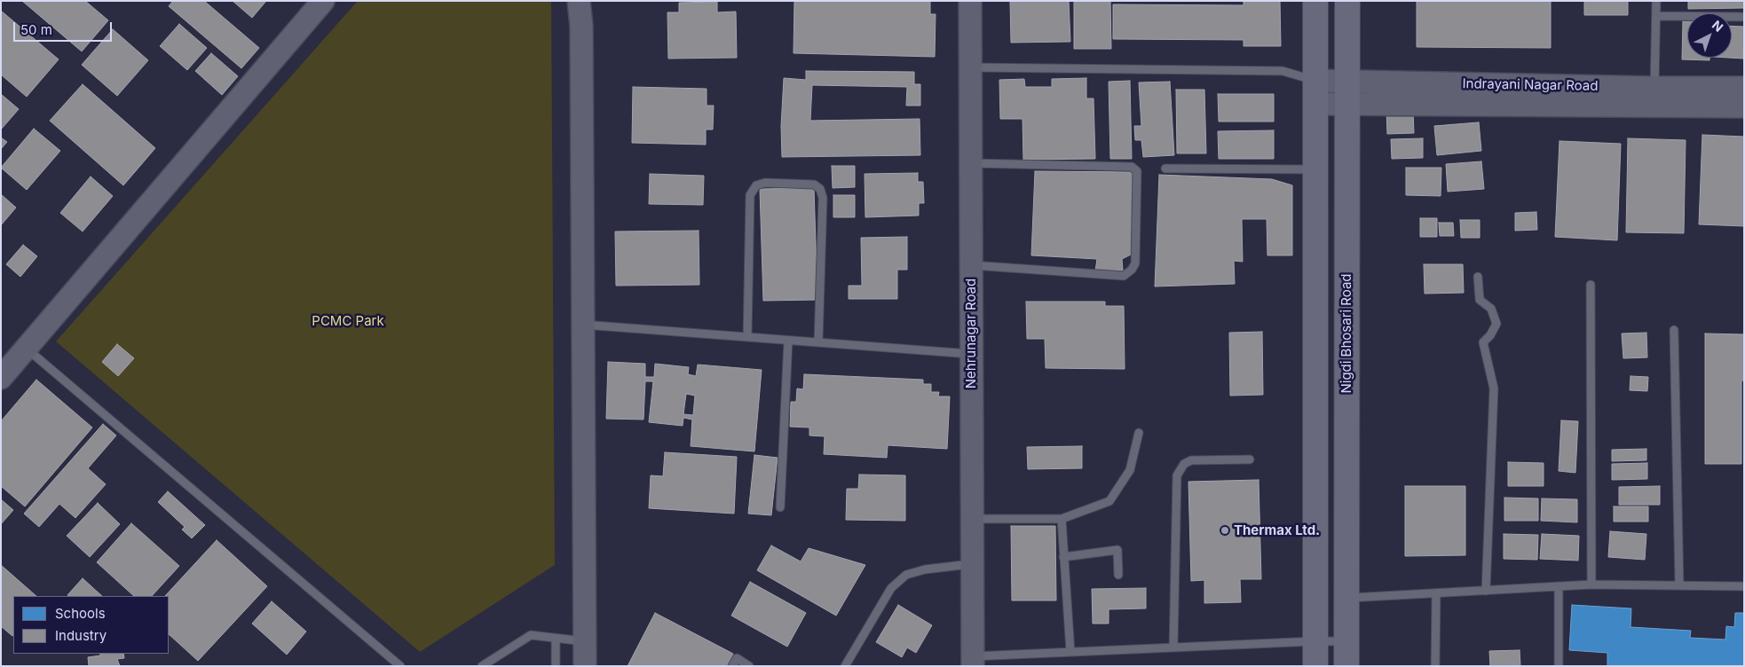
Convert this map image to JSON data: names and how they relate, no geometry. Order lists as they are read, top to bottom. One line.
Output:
{"streets":{"main road":["Nigdi Bhosari Road"],"street":["Indrayani Nagar Road","Nehrunagar Road"]},"crossings":[["Indrayani Nagar Road","Nigdi Bhosari Road"]],"parks":["PCMC Park"],"places":["Thermax Ltd."],"legend":["Schools","Industry"],"scale_bar":"50 m","north":"top right"}
